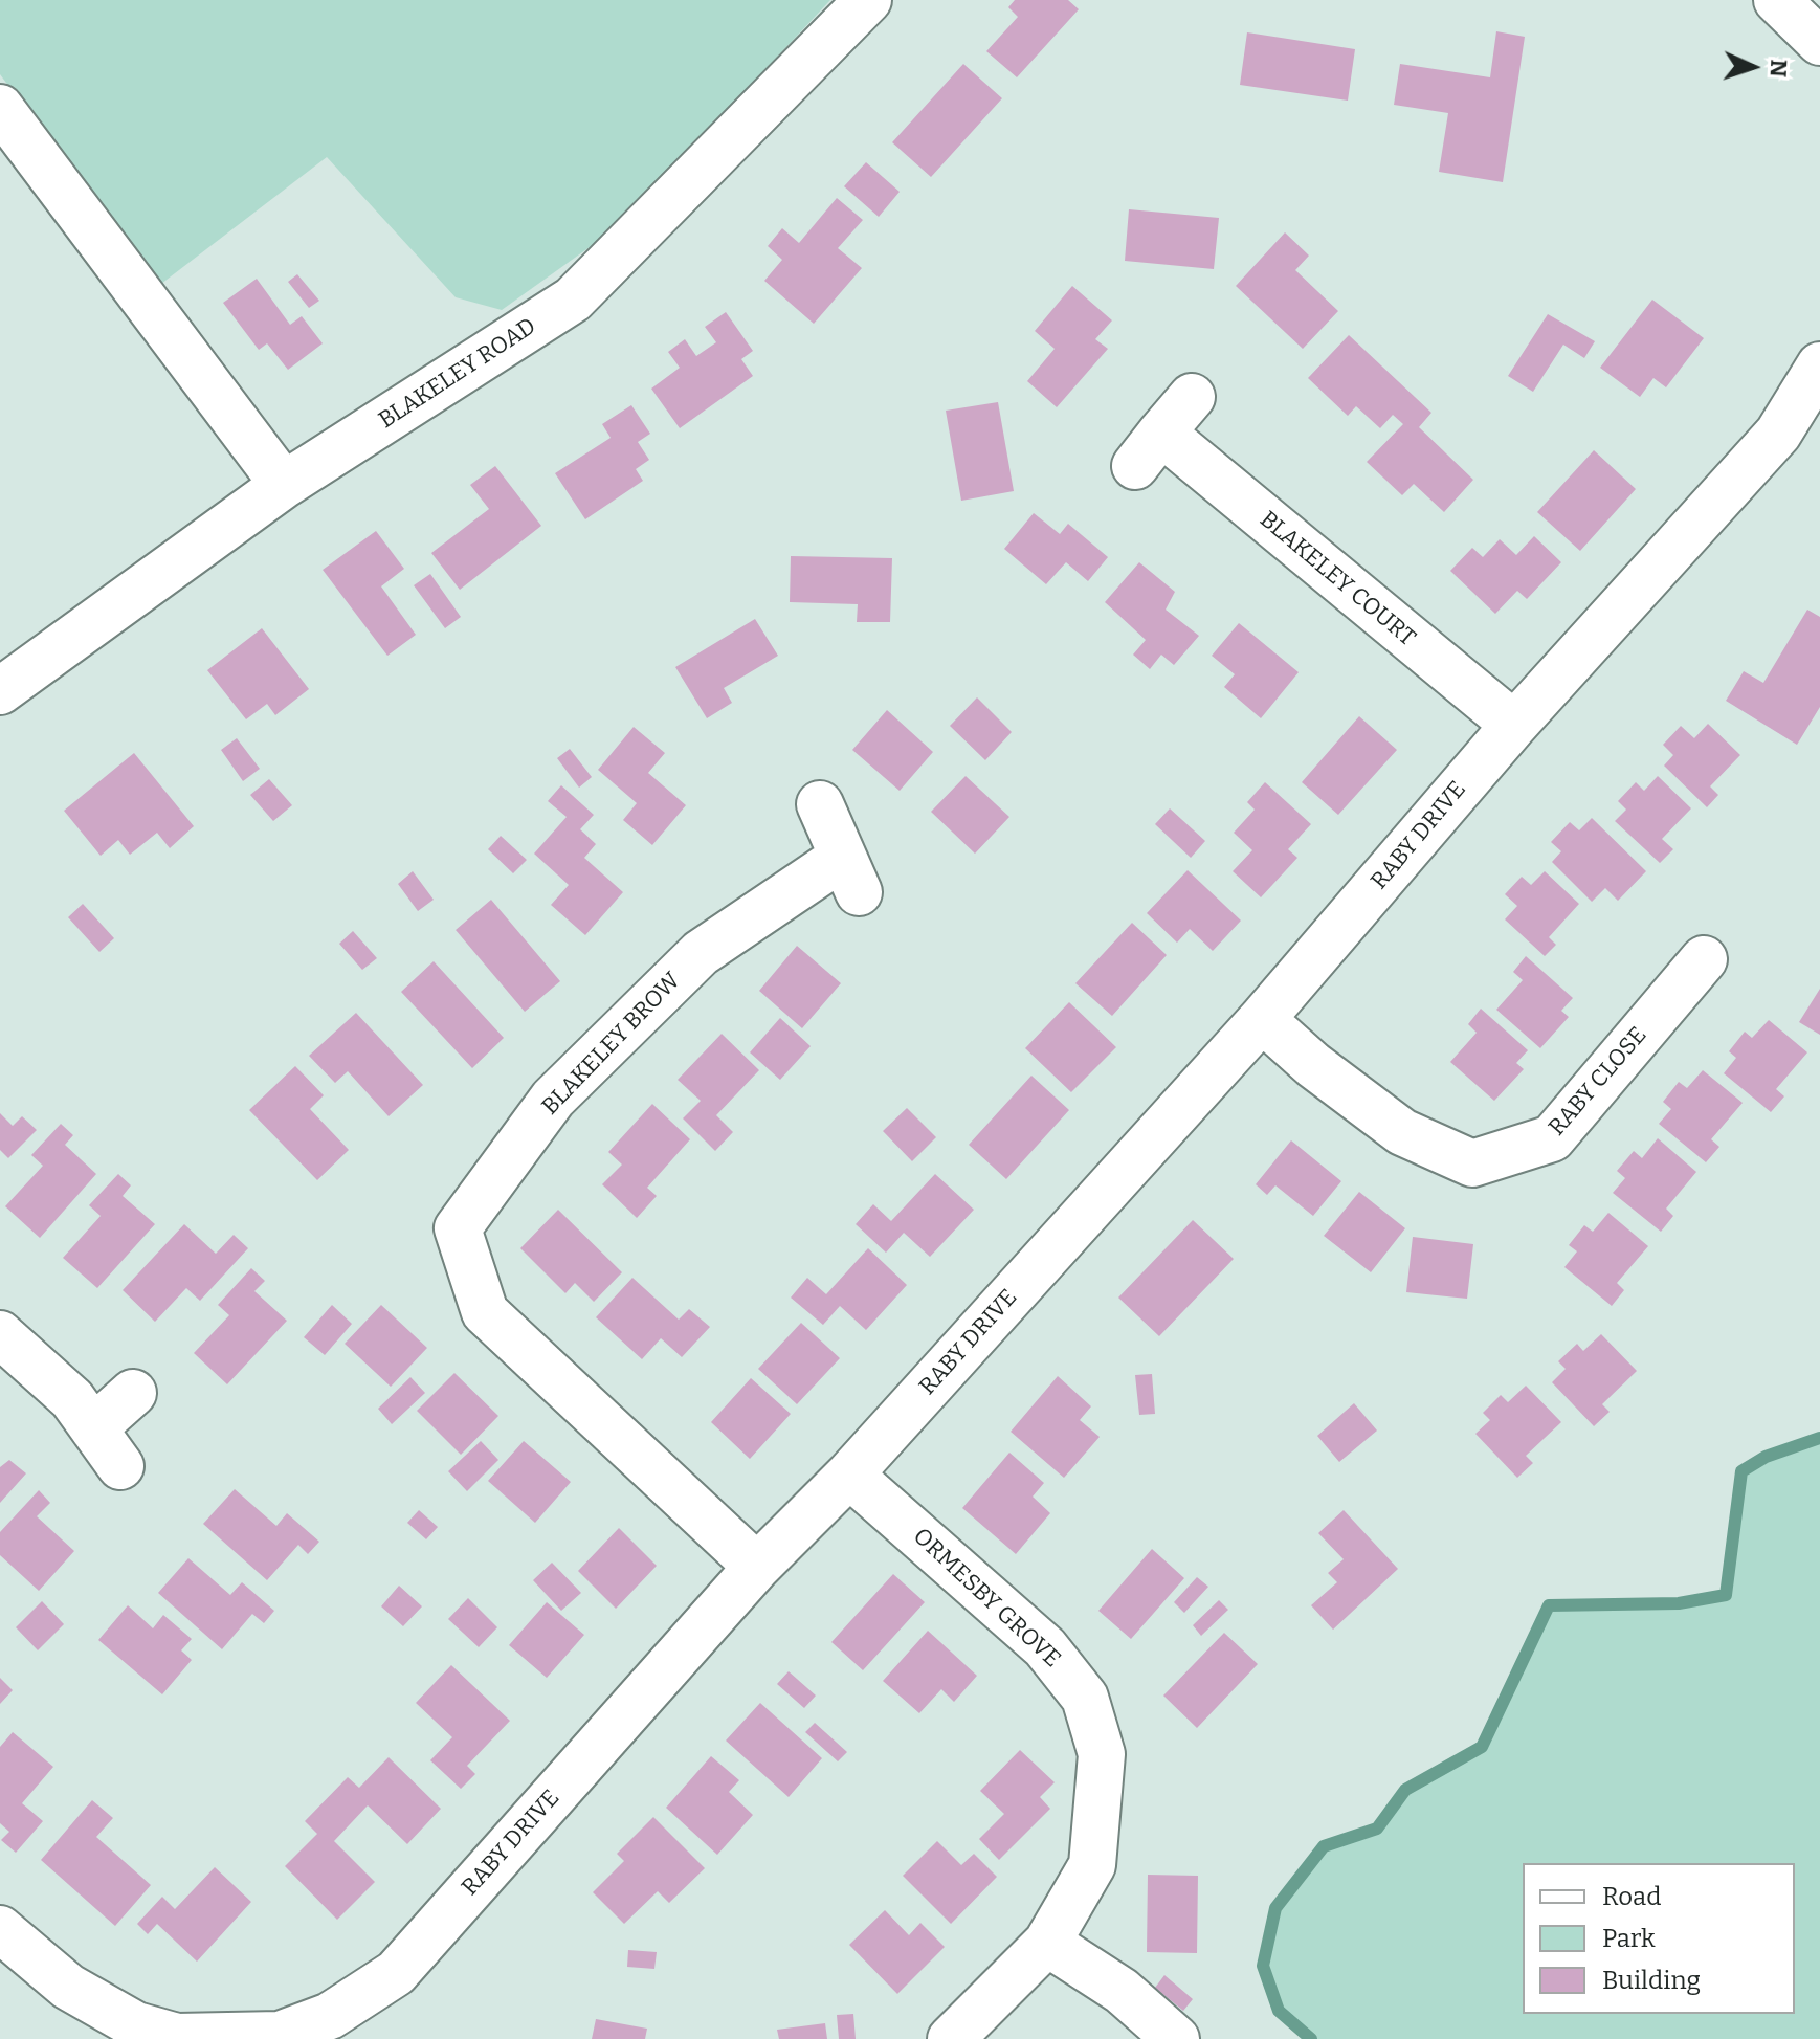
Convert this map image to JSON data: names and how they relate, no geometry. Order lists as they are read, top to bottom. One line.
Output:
{"streets":{"street":["BLAKELEY ROAD","BLAKELEY COURT","RABY DRIVE","BLAKELEY BROW","RABY CLOSE","ORMESBY GROVE"]},"crossings":[["BLAKELEY COURT","RABY DRIVE"],["RABY DRIVE","BLAKELEY BROW"],["RABY DRIVE","RABY CLOSE"],["RABY DRIVE","ORMESBY GROVE"]],"legend":["Road","Park","Building"],"north":"right"}
